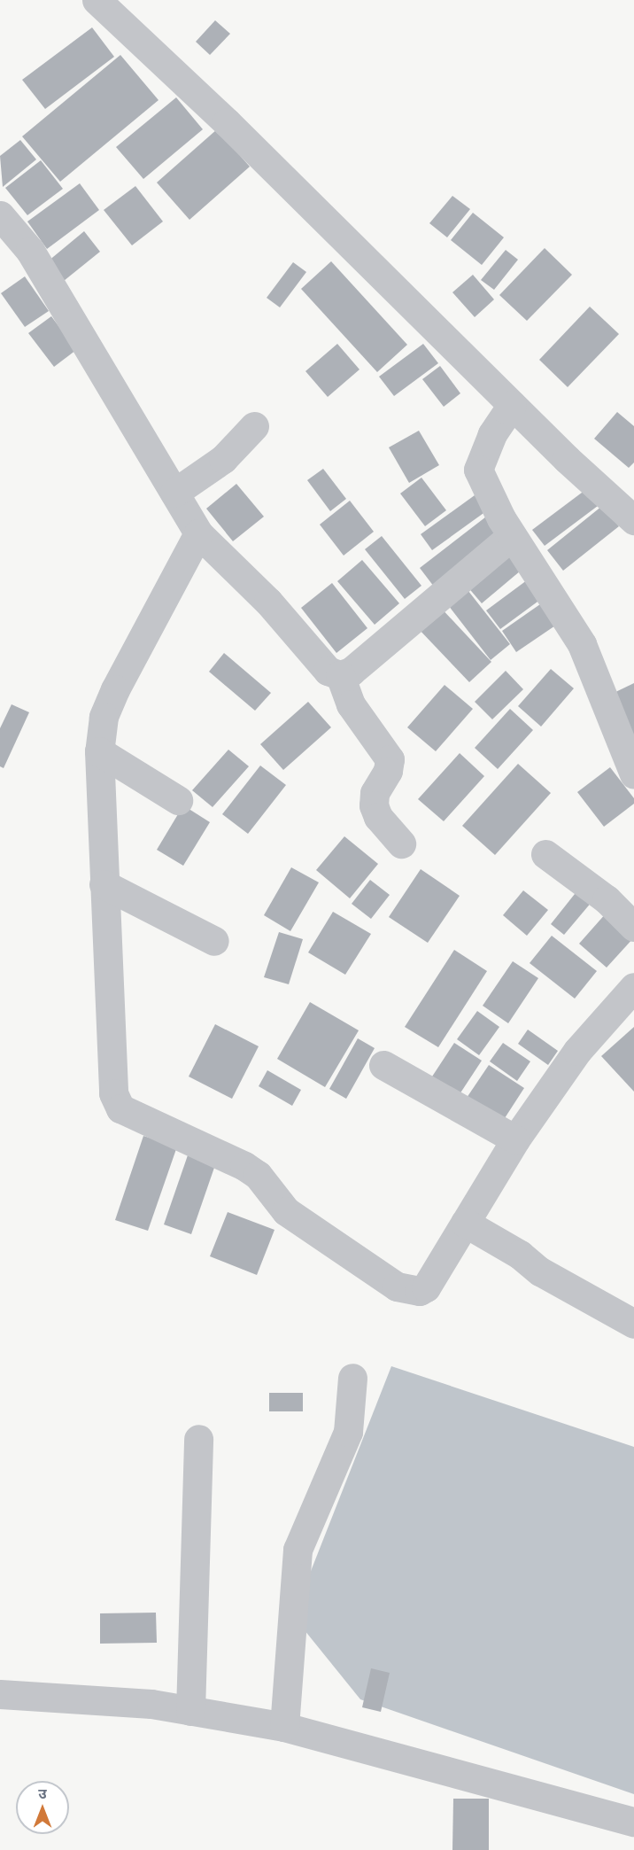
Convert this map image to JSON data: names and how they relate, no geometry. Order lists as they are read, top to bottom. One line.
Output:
{"north":"top"}
